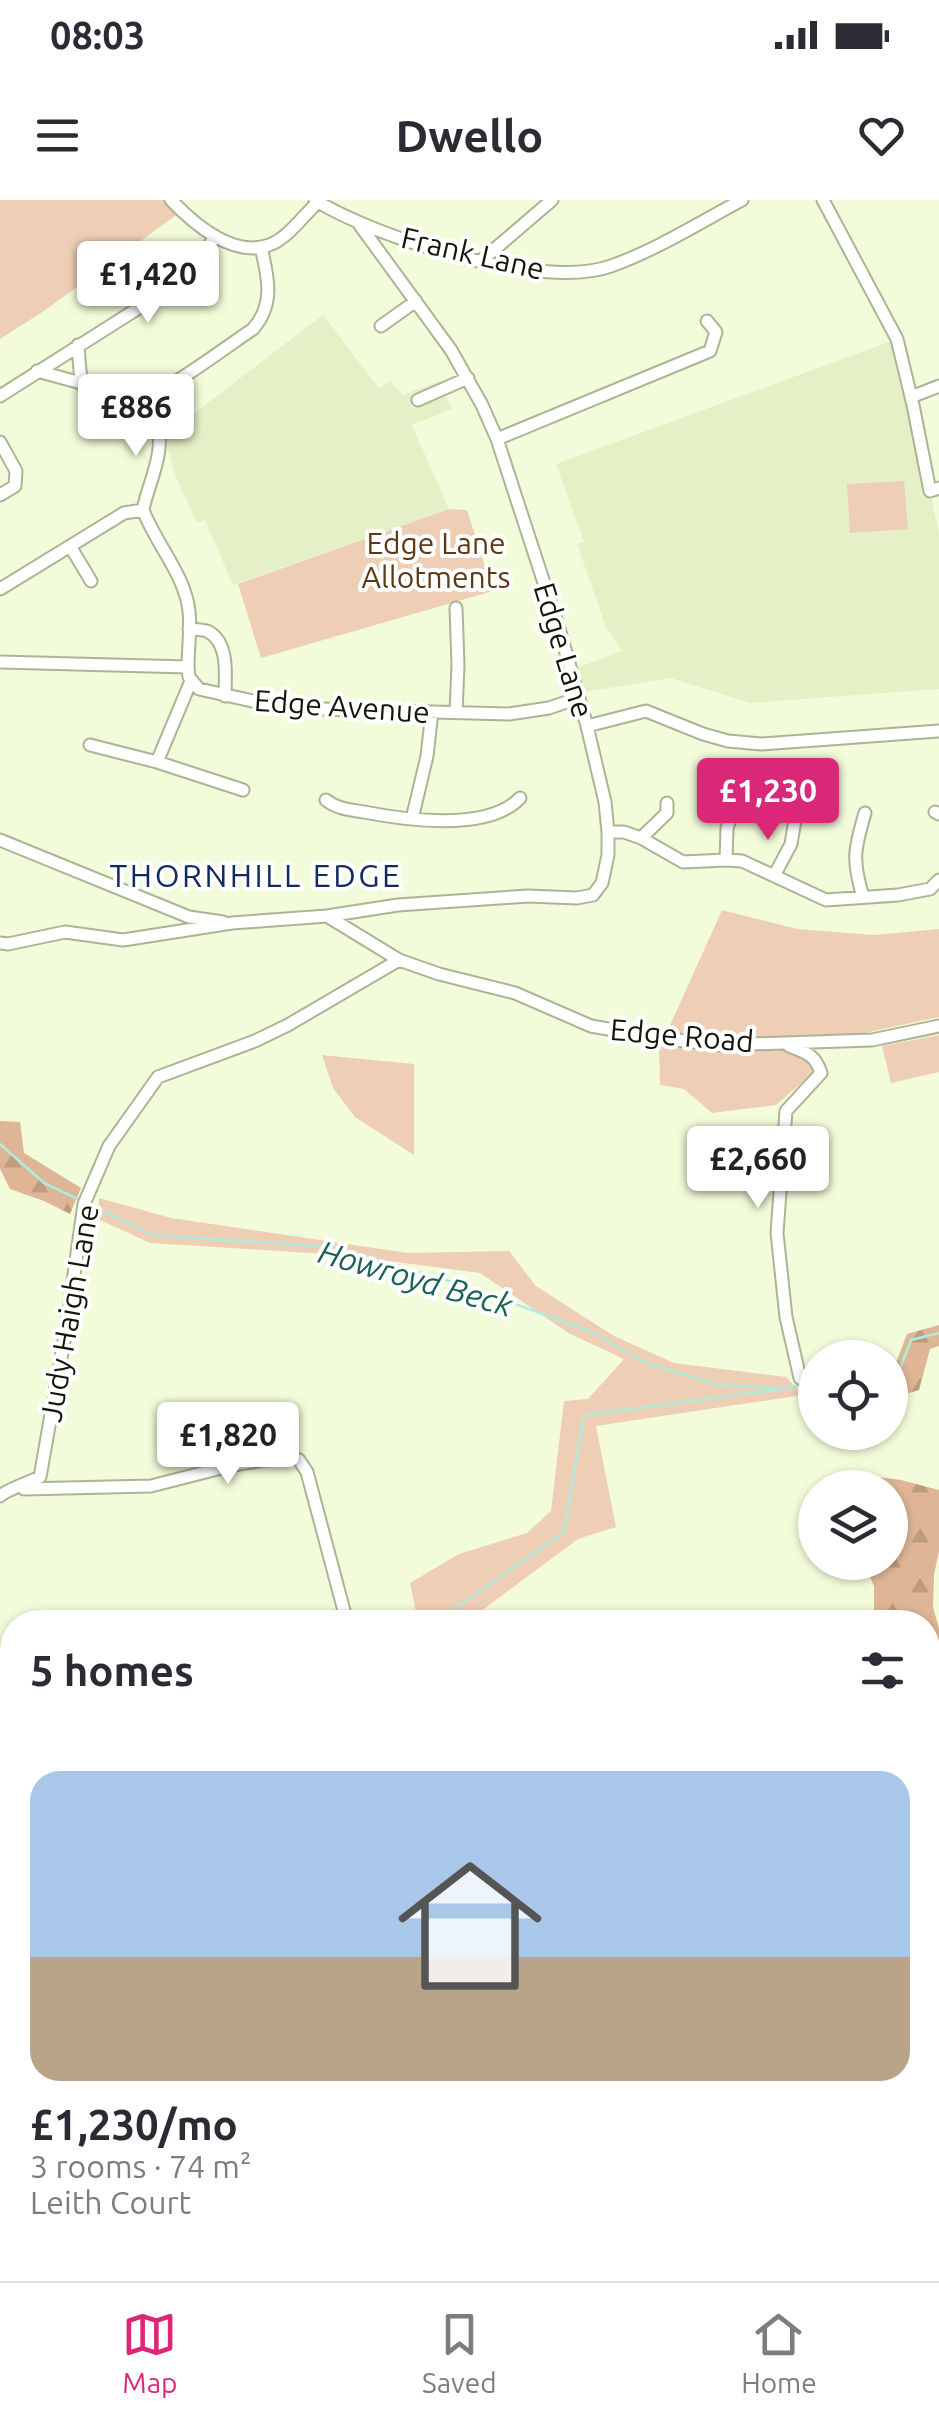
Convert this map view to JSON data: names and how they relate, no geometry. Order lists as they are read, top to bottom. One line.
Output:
{"streets":{"street":["Frank Lane","Edge Lane","Edge Avenue","Edge Road","Judy Haigh Lane"]},"crossings":[["Frank Lane","Edge Lane"],["Edge Lane","Edge Avenue"],["Edge Lane","Edge Road"],["Edge Road","Judy Haigh Lane"]],"districts":["THORNHILL EDGE"],"water":["Howroyd Beck"],"parks":["Edge Lane Allotments"],"page":{"status":"08:03","header":"Dwello","price":["£1,420","£886","£1,230","£2,660","£1,820"],"heading":"5 homes","list":[{"name":"£1,230/mo","note":"3 rooms · 74 m² · Leith Court"}],"tabs":["Map","Saved","Home"]}}
